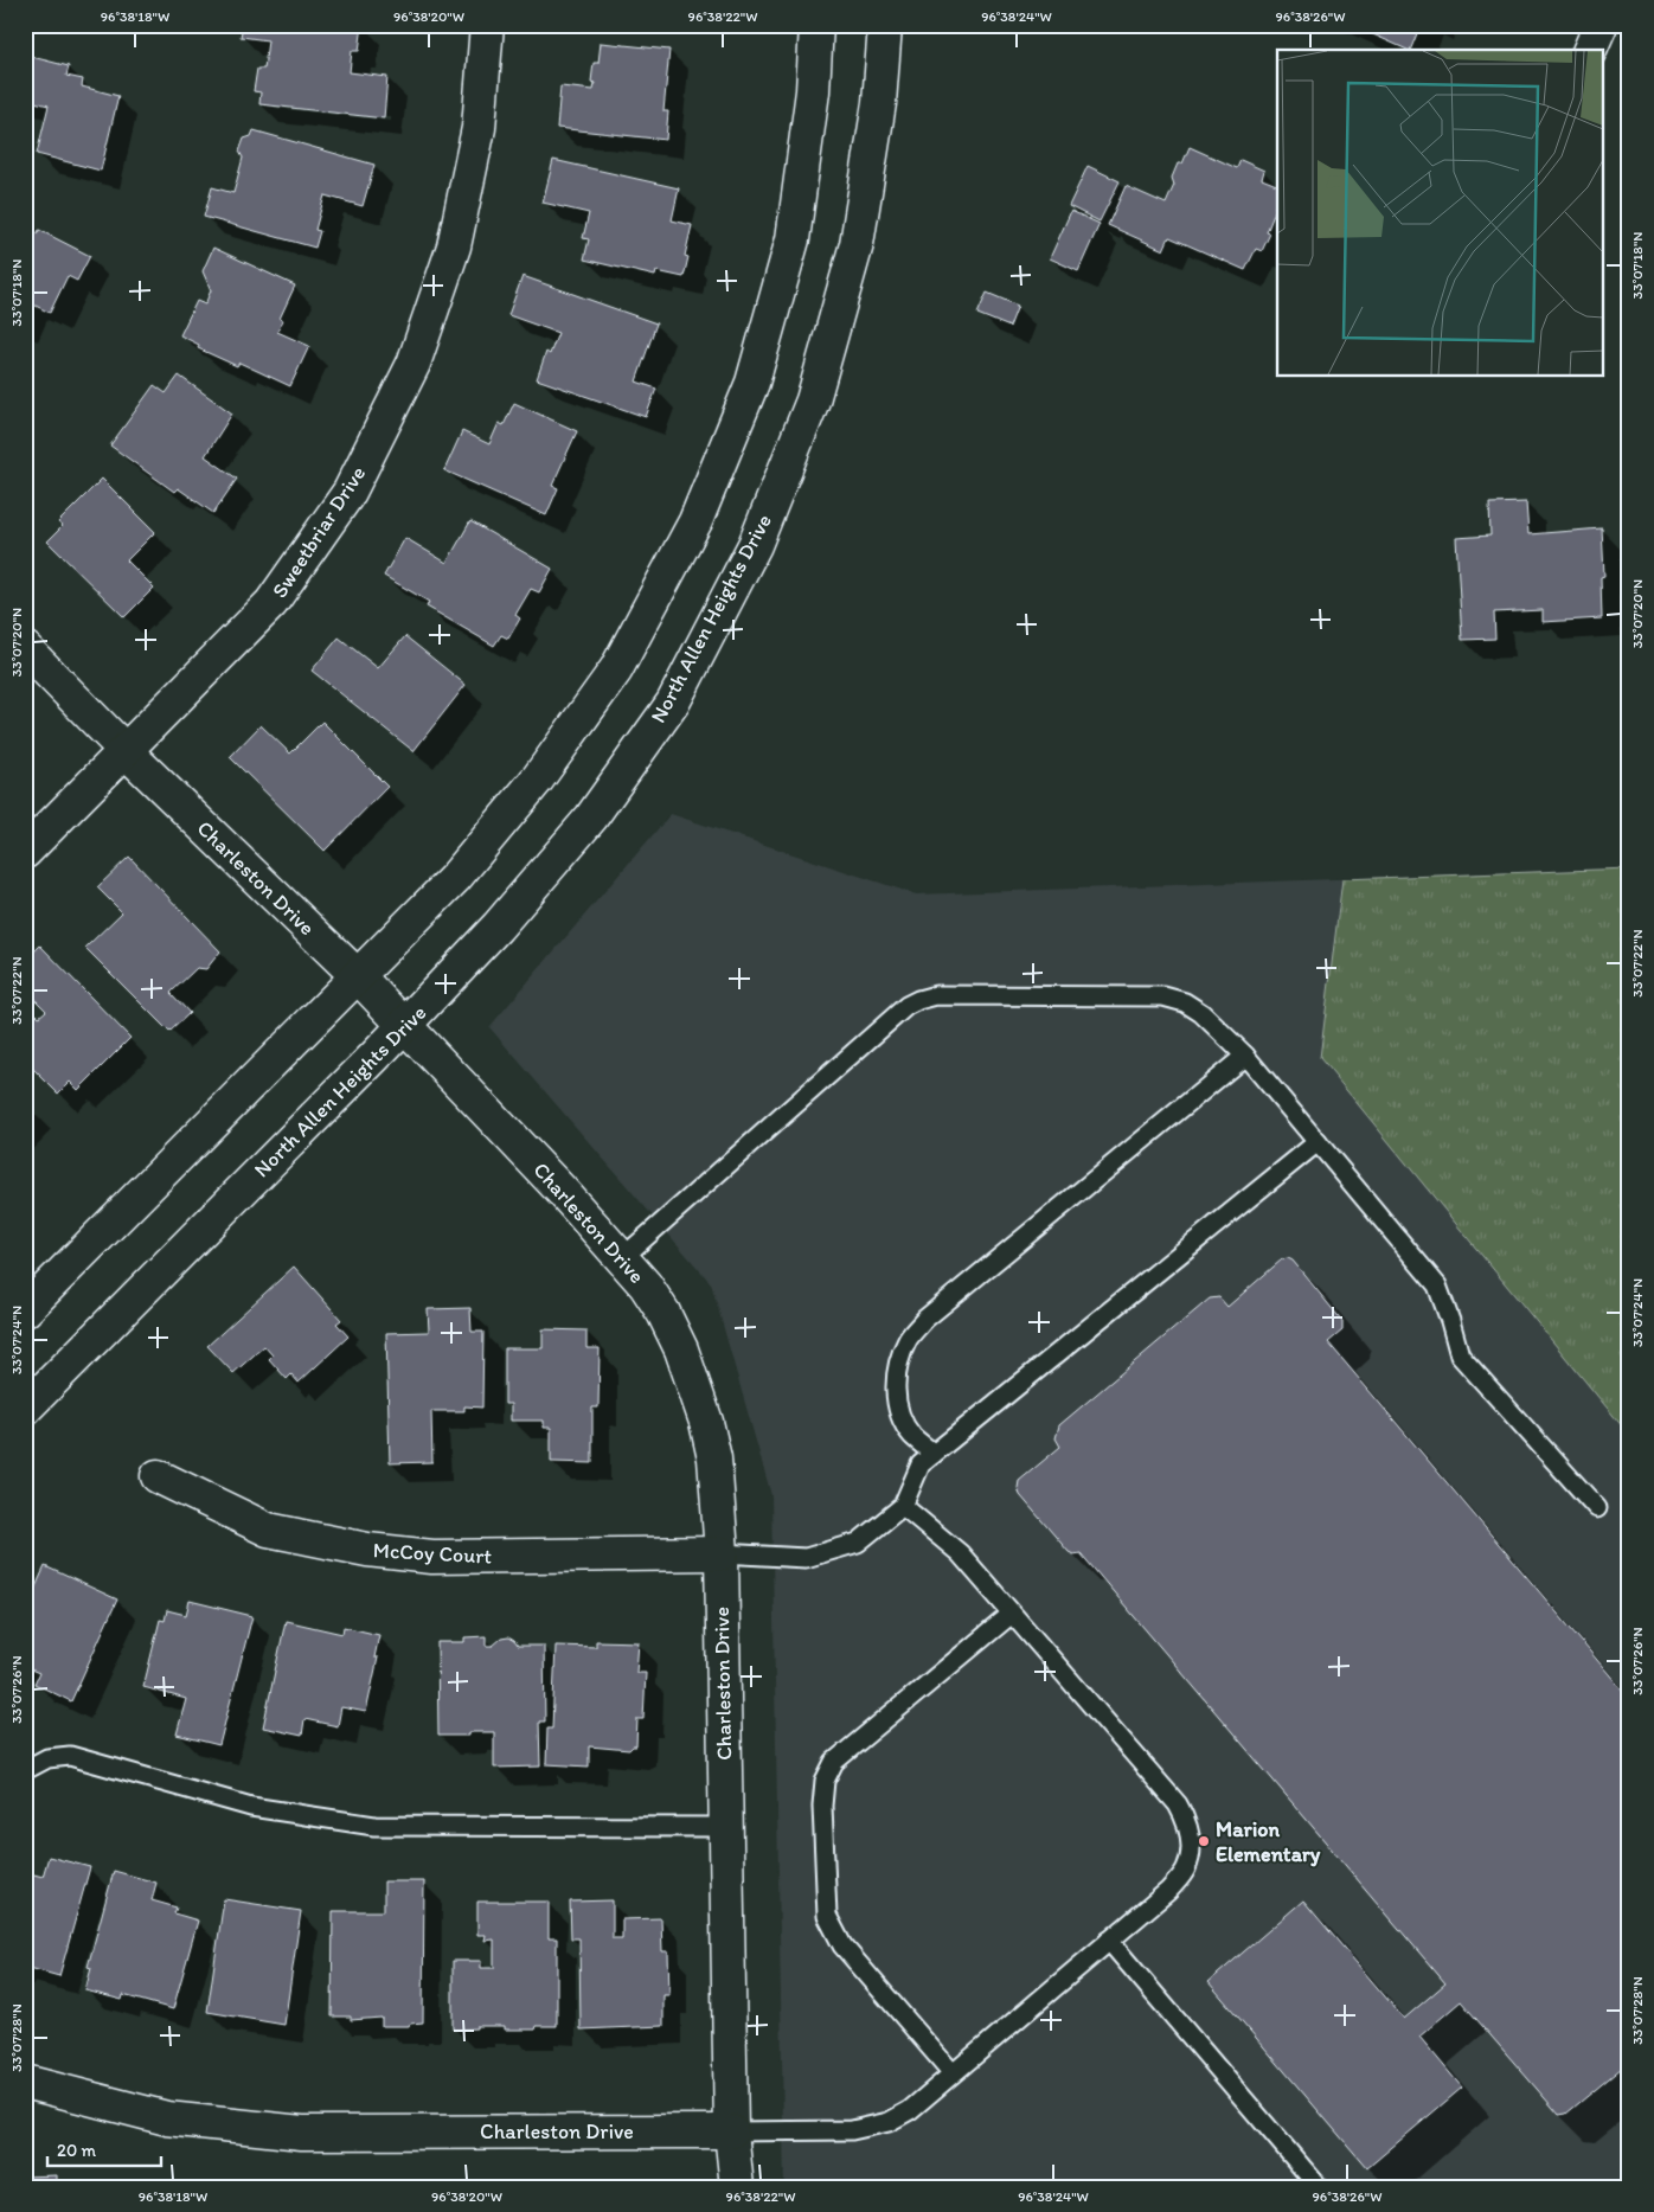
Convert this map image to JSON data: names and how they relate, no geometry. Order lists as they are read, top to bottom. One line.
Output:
{"streets":{"street":["Sweetbriar Drive","North Allen Heights Drive","Charleston Drive","McCoy Court"]},"crossings":[["Sweetbriar Drive","Charleston Drive"],["North Allen Heights Drive","Charleston Drive"],["Charleston Drive","McCoy Court"]],"places":["Marion Elementary"],"scale_bar":"20 m","coordinates":["96°38'18\"W","96°38'20\"W","96°38'22\"W","96°38'24\"W","96°38'26\"W","33°07'18\"N","33°07'20\"N","33°07'22\"N","33°07'24\"N","33°07'26\"N","33°07'28\"N"]}
